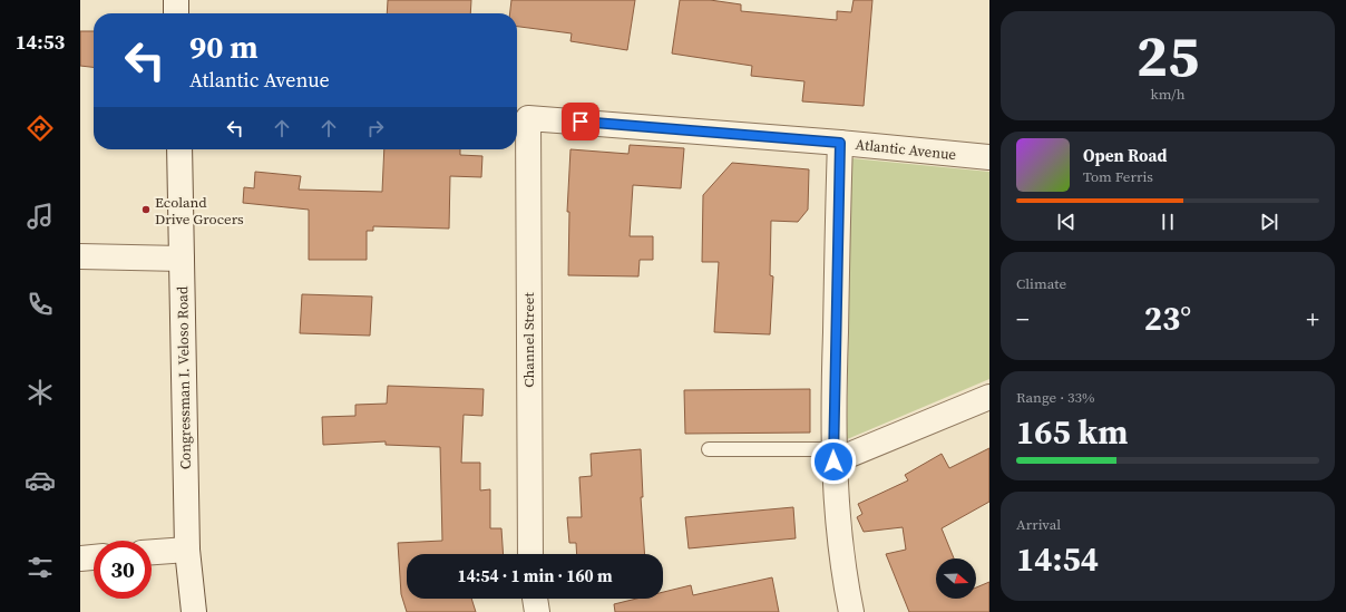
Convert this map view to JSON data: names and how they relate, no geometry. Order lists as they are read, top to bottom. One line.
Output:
{"streets":{"street":["Atlantic Avenue","Channel Street","Congressman I. Veloso Road"]},"crossings":[["Atlantic Avenue","Channel Street"]],"places":["Ecoland Drive Grocers"],"north":"right","page":{"tabs":"14:53","tile":[["25","km/h"],"Climate",["Range · 33%","165 km"],["Arrival","14:54"]],"turn":["90 m","Atlantic Avenue"],"song":["Open Road","Tom Ferris"],"heat":["−","23°","+"],"limit":"30","trip":"14:54 · 1 min · 160 m"}}
